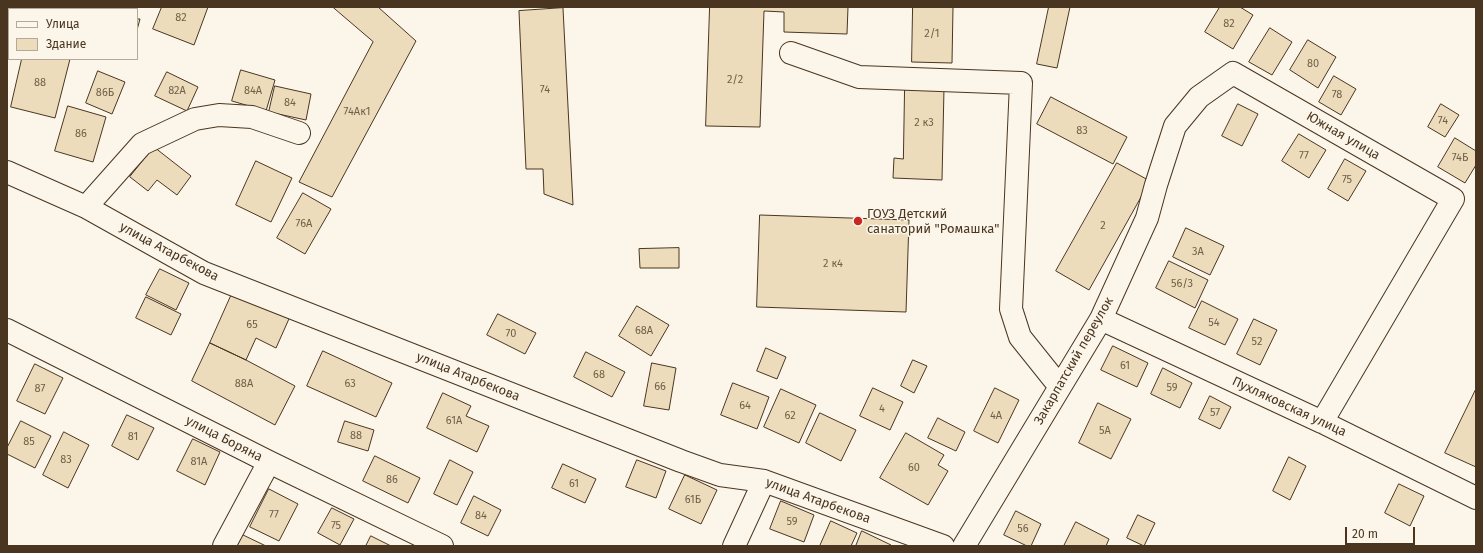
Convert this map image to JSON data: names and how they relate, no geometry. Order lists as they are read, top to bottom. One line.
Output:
{"streets":{"street":["Южная улица","улица Атарбекова","Закарпатский переулок","Пухляковская улица","улица Боряна"]},"crossings":[["Южная улица","Закарпатский переулок"],["Южная улица","Пухляковская улица"],["Закарпатский переулок","Пухляковская улица"]],"places":["ГОУЗ Детский санаторий \"Ромашка\""],"house_numbers":["82","82","2/1","80","2/2","88","74","82А","84А","86Б","78","84","74Ак1","74","2 к3","83","86","77","74Б","75","76А","2","3А","2 к4","56/3","54","65","68А","70","52","61","68","88А","63","66","59","87","64","4","57","62","4А","61А","5А","88","81","85","83","81А","60","86","61","61Б","77","84","59","75","56"],"legend":["Улица","Здание"],"scale_bar":"20 m"}
